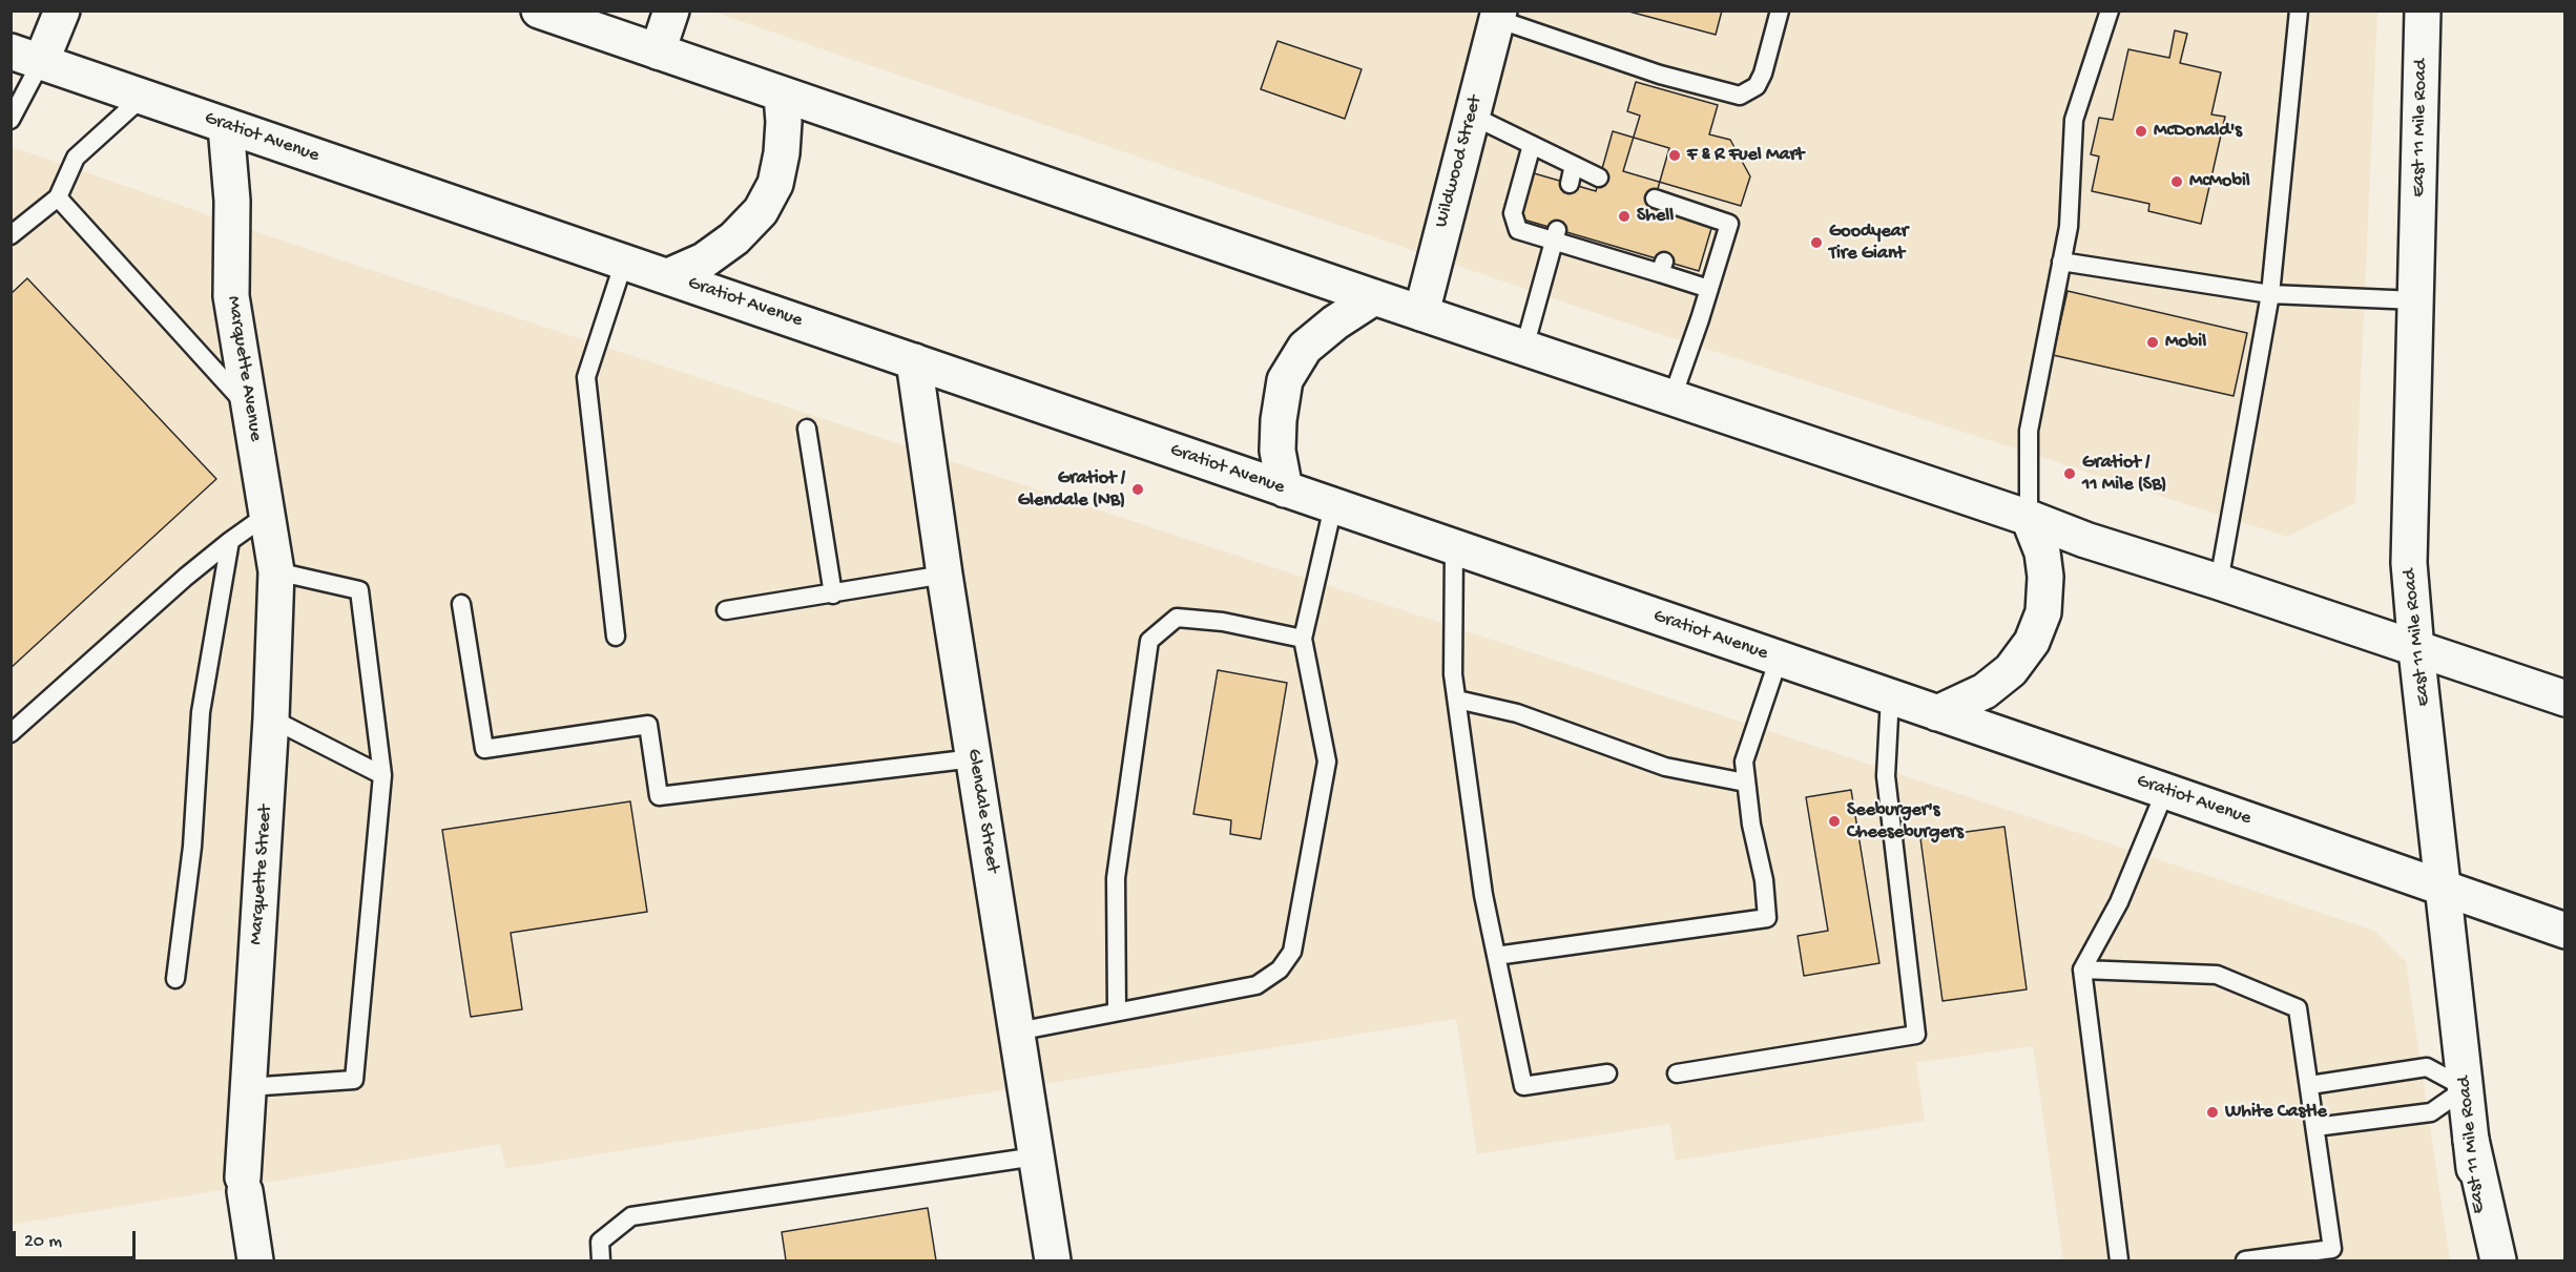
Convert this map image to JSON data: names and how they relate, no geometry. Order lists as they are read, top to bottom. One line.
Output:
{"streets":{"main road":["East 11 Mile Road","Gratiot Avenue","Wildwood Street","Marquette Avenue","Glendale Street","Marquette Street"]},"crossings":[["East 11 Mile Road","Gratiot Avenue"],["Gratiot Avenue","Marquette Avenue"],["Gratiot Avenue","Glendale Street"],["Marquette Avenue","Marquette Street"]],"places":["McDonald's","F & R Fuel Mart","McMobil","Shell","Goodyear Tire Giant","Mobil","Gratiot / 11 Mile (SB)","Gratiot / Glendale (NB)","Seeburger's Cheeseburgers","White Castle"],"scale_bar":"20 m"}
